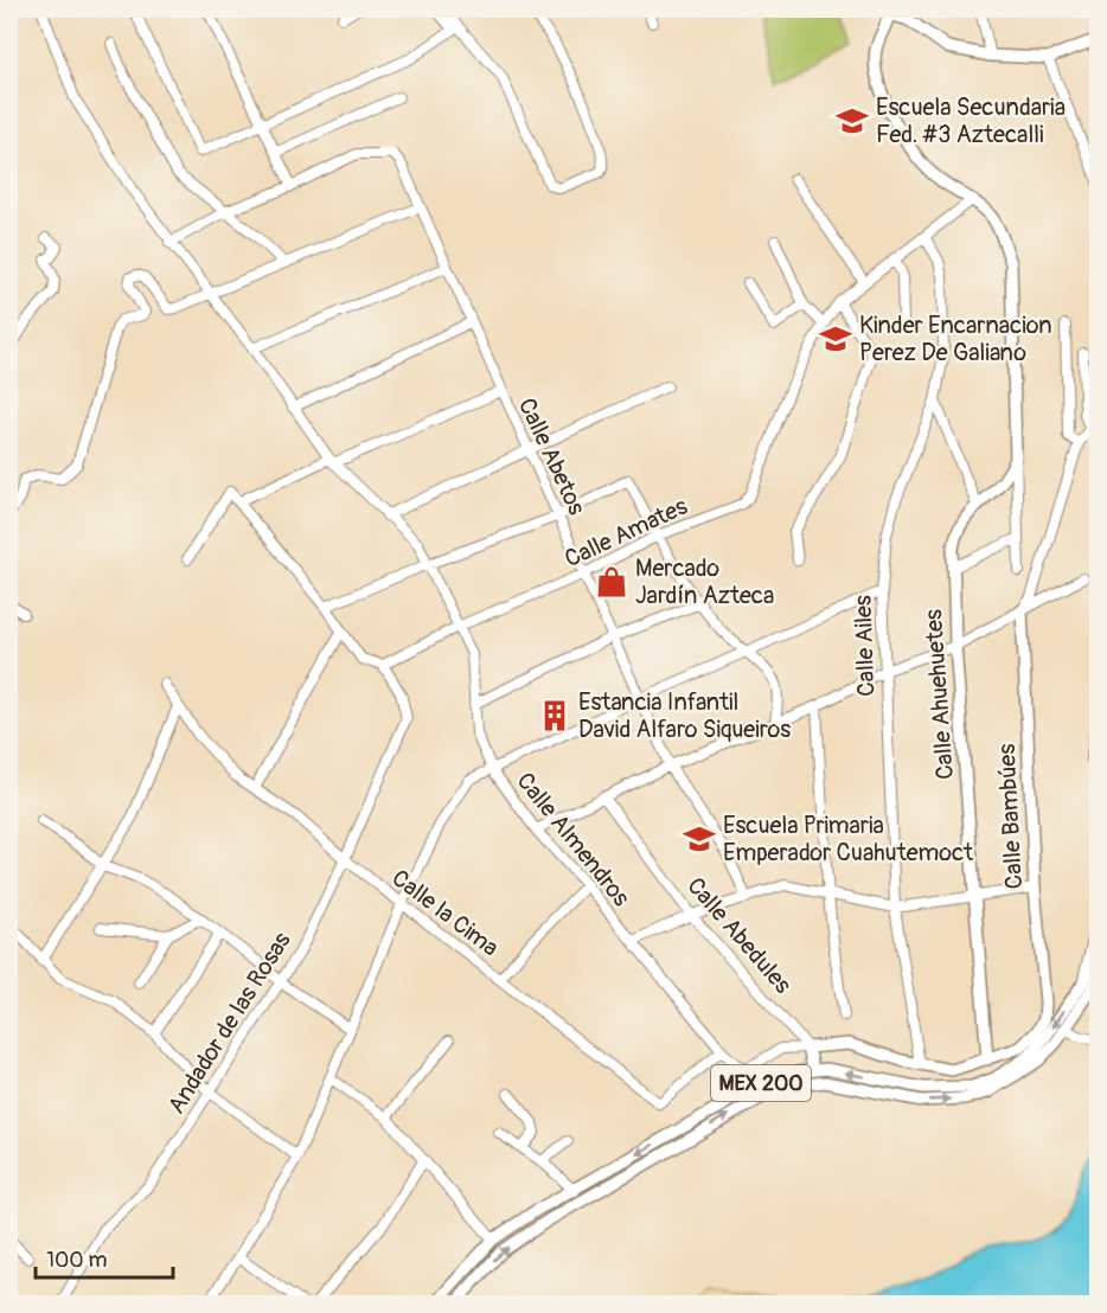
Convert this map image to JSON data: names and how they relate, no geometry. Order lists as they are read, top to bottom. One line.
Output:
{"streets":{"main road":["Calle Ahuehuetes","Calle Bambúes","Calle Abedules","MEX 200"],"street":["Calle Abetos","Calle Amates","Calle Ailes","Calle Almendros","Calle la Cima","Andador de las Rosas"]},"crossings":[["Calle Abetos","Calle Amates"],["Calle Amates","Calle Ailes"],["Calle Amates","Calle Almendros"],["Calle Amates","Andador de las Rosas"],["Calle Ahuehuetes","Calle Bambúes"],["Calle Almendros","Calle la Cima"],["Calle Almendros","Calle Abedules"],["Calle la Cima","Andador de las Rosas"],["Calle Abedules","MEX 200"]],"places":{"school or university":["Escuela Secundaria Fed. #3 Aztecalli","Kinder Encarnacion Perez De Galiano","Escuela Primaria Emperador Cuahutemoct"],"shop":["Mercado Jardín Azteca"],"building":["Estancia Infantil David Alfaro Siqueiros"]},"scale_bar":"100 m"}
